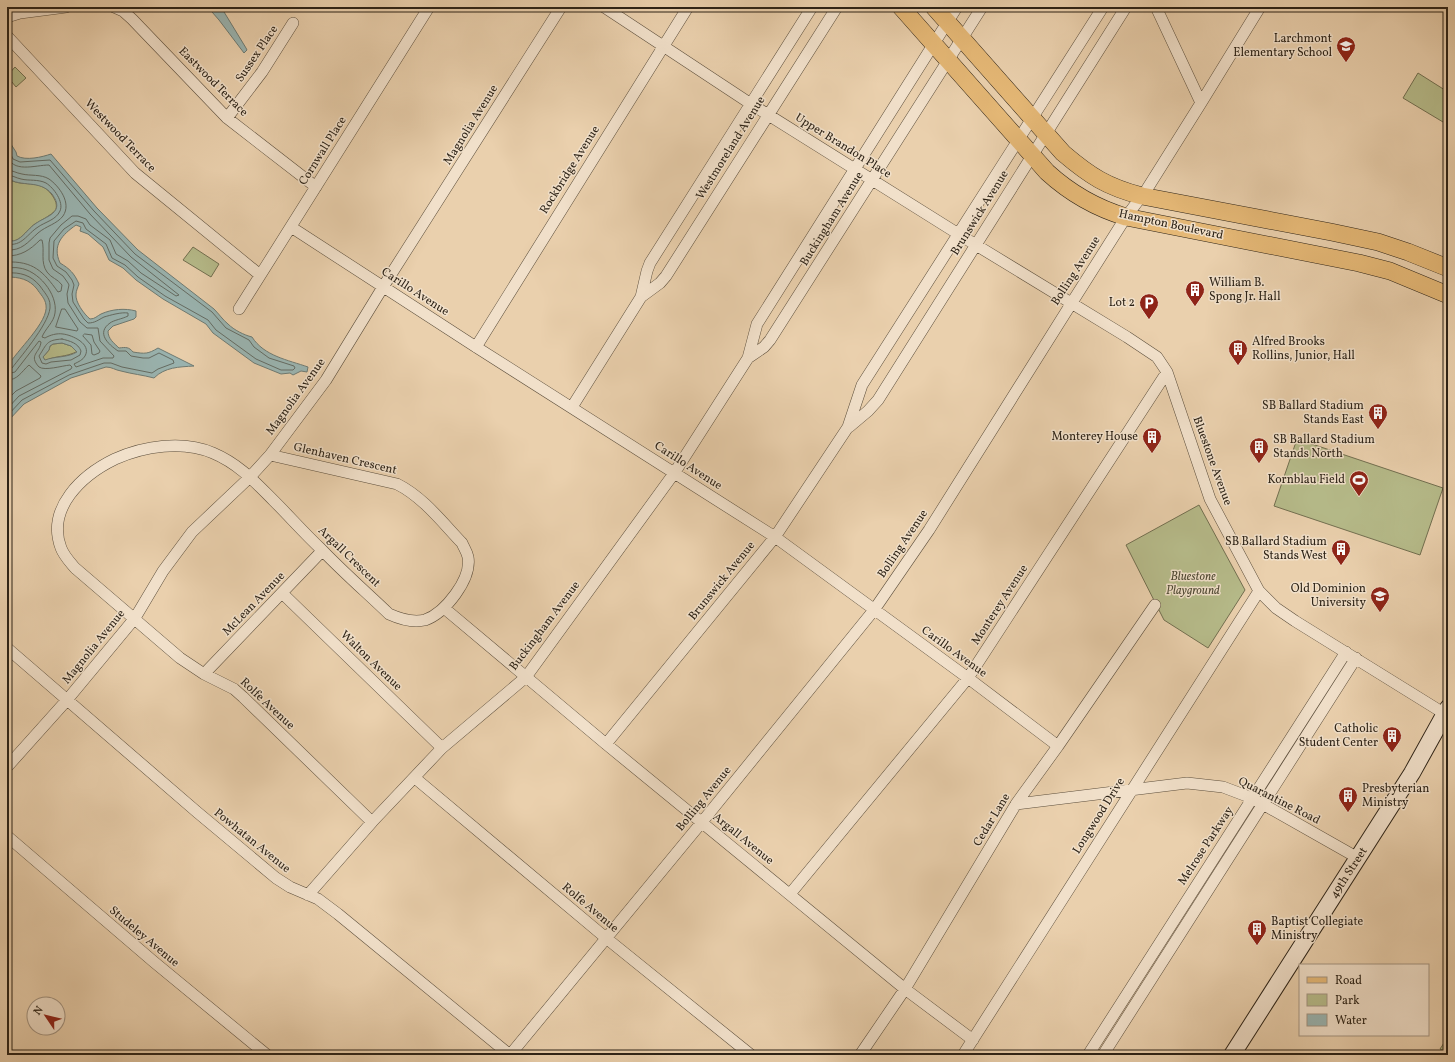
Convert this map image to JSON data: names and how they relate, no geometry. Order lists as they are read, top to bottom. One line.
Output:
{"streets":{"main road":["Hampton Boulevard"],"street":["Sussex Place","Eastwood Terrace","Magnolia Avenue","Westwood Terrace","Upper Brandon Place","Westmoreland Avenue","Cornwall Place","Rockbridge Avenue","Brunswick Avenue","Buckingham Avenue","Bolling Avenue","Carillo Avenue","Glenhaven Crescent","Bluestone Avenue","Argall Crescent","McLean Avenue","Monterey Avenue","Walton Avenue","Rolfe Avenue","Quarantine Road","Longwood Drive","Cedar Lane","Argall Avenue","Powhatan Avenue","Melrose Parkway","49th Street","Studeley Avenue"]},"crossings":[["Sussex Place","Eastwood Terrace"],["Eastwood Terrace","Cornwall Place"],["Magnolia Avenue","Carillo Avenue"],["Magnolia Avenue","Glenhaven Crescent"],["Magnolia Avenue","Argall Crescent"],["Magnolia Avenue","Rolfe Avenue"],["Magnolia Avenue","Powhatan Avenue"],["Westwood Terrace","Cornwall Place"],["Upper Brandon Place","Westmoreland Avenue"],["Upper Brandon Place","Rockbridge Avenue"],["Upper Brandon Place","Brunswick Avenue"],["Upper Brandon Place","Buckingham Avenue"],["Upper Brandon Place","Bolling Avenue"],["Upper Brandon Place","Bluestone Avenue"],["Westmoreland Avenue","Carillo Avenue"],["Cornwall Place","Carillo Avenue"],["Rockbridge Avenue","Carillo Avenue"],["Brunswick Avenue","Hampton Boulevard"],["Brunswick Avenue","Carillo Avenue"],["Brunswick Avenue","Argall Avenue"],["Buckingham Avenue","Hampton Boulevard"],["Buckingham Avenue","Carillo Avenue"],["Buckingham Avenue","Walton Avenue"],["Buckingham Avenue","Rolfe Avenue"],["Buckingham Avenue","Argall Avenue"],["Buckingham Avenue","Powhatan Avenue"],["Hampton Boulevard","Bolling Avenue"],["Bolling Avenue","Carillo Avenue"],["Bolling Avenue","Bluestone Avenue"],["Bolling Avenue","Rolfe Avenue"],["Bolling Avenue","Argall Avenue"],["Bolling Avenue","Powhatan Avenue"],["Carillo Avenue","Monterey Avenue"],["Carillo Avenue","Cedar Lane"],["Glenhaven Crescent","Argall Crescent"],["Glenhaven Crescent","Argall Avenue"],["Bluestone Avenue","Monterey Avenue"],["Bluestone Avenue","Longwood Drive"],["Bluestone Avenue","Melrose Parkway"],["Bluestone Avenue","49th Street"],["Argall Crescent","McLean Avenue"],["Argall Crescent","Argall Avenue"],["McLean Avenue","Walton Avenue"],["McLean Avenue","Rolfe Avenue"],["Monterey Avenue","Argall Avenue"],["Quarantine Road","Longwood Drive"],["Quarantine Road","Cedar Lane"],["Quarantine Road","Melrose Parkway"],["Quarantine Road","49th Street"],["Longwood Drive","Argall Avenue"],["Cedar Lane","Argall Avenue"]],"parks":["Bluestone Playground"],"places":{"school or university":["Larchmont Elementary School","Old Dominion University"],"building":["William B. Spong Jr. Hall","Alfred Brooks Rollins, Junior, Hall","SB Ballard Stadium Stands East","Monterey House","SB Ballard Stadium Stands North","SB Ballard Stadium Stands West","Catholic Student Center","Presbyterian Ministry","Baptist Collegiate Ministry"],"parking":["Lot 2"],"sports":["Kornblau Field"]},"legend":["Road","Park","Water"],"north":"top left"}
